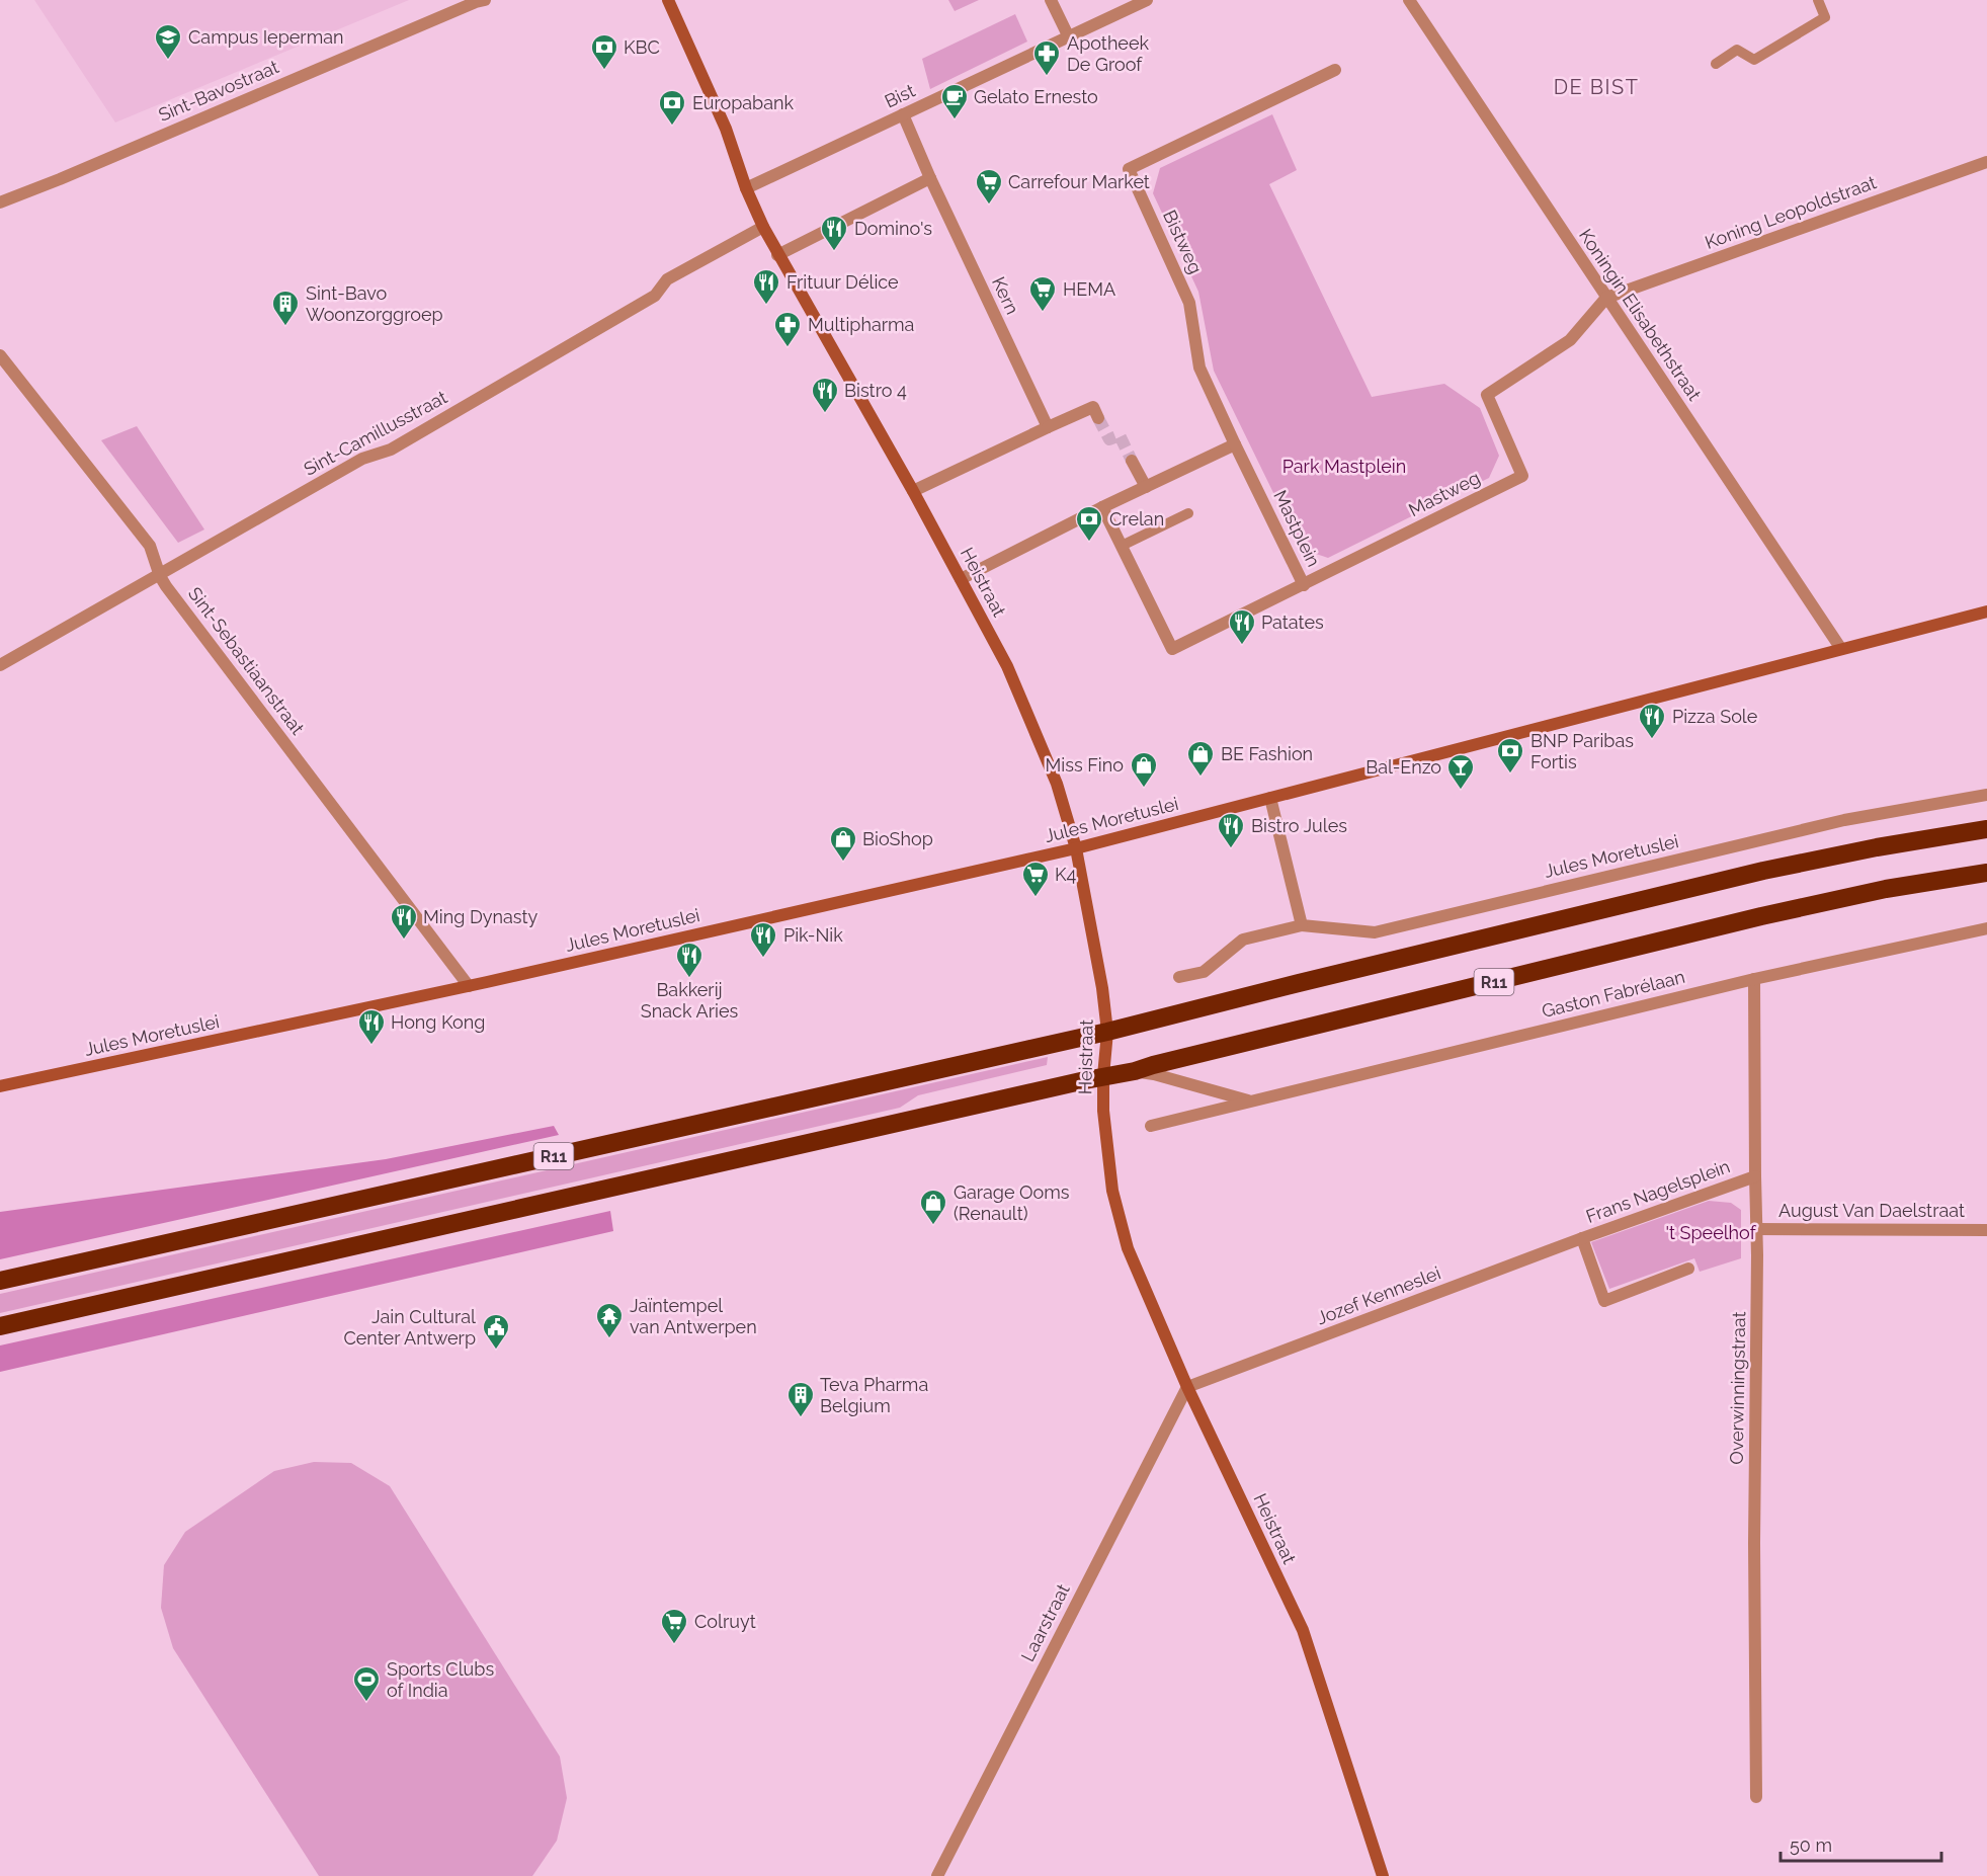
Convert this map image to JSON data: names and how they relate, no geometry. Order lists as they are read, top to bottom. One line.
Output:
{"streets":{"highway":["R11"],"street":["Sint-Bavostraat","Bist","Koning Leopoldstraat","Bistweg","Kern","Koningin Elisabethstraat","Sint-Camillusstraat","Mastweg","Mastplein","Heistraat","Sint-Sebastiaanstraat","Jules Moretuslei","Gaston Fabrélaan","Frans Nagelsplein","August Van Daelstraat","Jozef Kenneslei","Overwinningstraat","Laarstraat"]},"crossings":[["Bist","Kern"],["Koning Leopoldstraat","Koningin Elisabethstraat"],["Koning Leopoldstraat","Mastweg"],["Bistweg","Mastplein"],["Koningin Elisabethstraat","Mastweg"],["Koningin Elisabethstraat","Jules Moretuslei"],["Sint-Camillusstraat","Heistraat"],["Sint-Camillusstraat","Sint-Sebastiaanstraat"],["Mastweg","Mastplein"],["Heistraat","Jules Moretuslei"],["Heistraat","R11"],["Heistraat","Jozef Kenneslei"],["Heistraat","Laarstraat"],["Sint-Sebastiaanstraat","Jules Moretuslei"],["R11","Gaston Fabrélaan"],["Gaston Fabrélaan","Overwinningstraat"],["Frans Nagelsplein","Jozef Kenneslei"],["Frans Nagelsplein","Overwinningstraat"],["August Van Daelstraat","Overwinningstraat"],["Jozef Kenneslei","Laarstraat"]],"districts":["DE BIST"],"parks":["Park Mastplein","'t Speelhof"],"places":{"school or university":["Campus Ieperman"],"bank":["KBC","Europabank","Crelan","BNP Paribas Fortis"],"pharmacy":["Apotheek De Groof","Multipharma"],"cafe":["Gelato Ernesto"],"supermarket":["Carrefour Market","HEMA","K4","Colruyt"],"restaurant":["Domino's","Frituur Délice","Bistro 4","Patates","Pizza Sole","Bistro Jules","Ming Dynasty","Pik-Nik","Bakkerij Snack Aries","Hong Kong"],"building":["Sint-Bavo Woonzorggroep","Teva Pharma Belgium"],"shop":["BE Fashion","Miss Fino","BioShop","Garage Ooms (Renault)"],"bar":["Bal-Enzo"],"temple":["Jaïntempel van Antwerpen"],"public building":["Jain Cultural Center Antwerp"],"sports":["Sports Clubs of India"]},"scale_bar":"50 m"}
